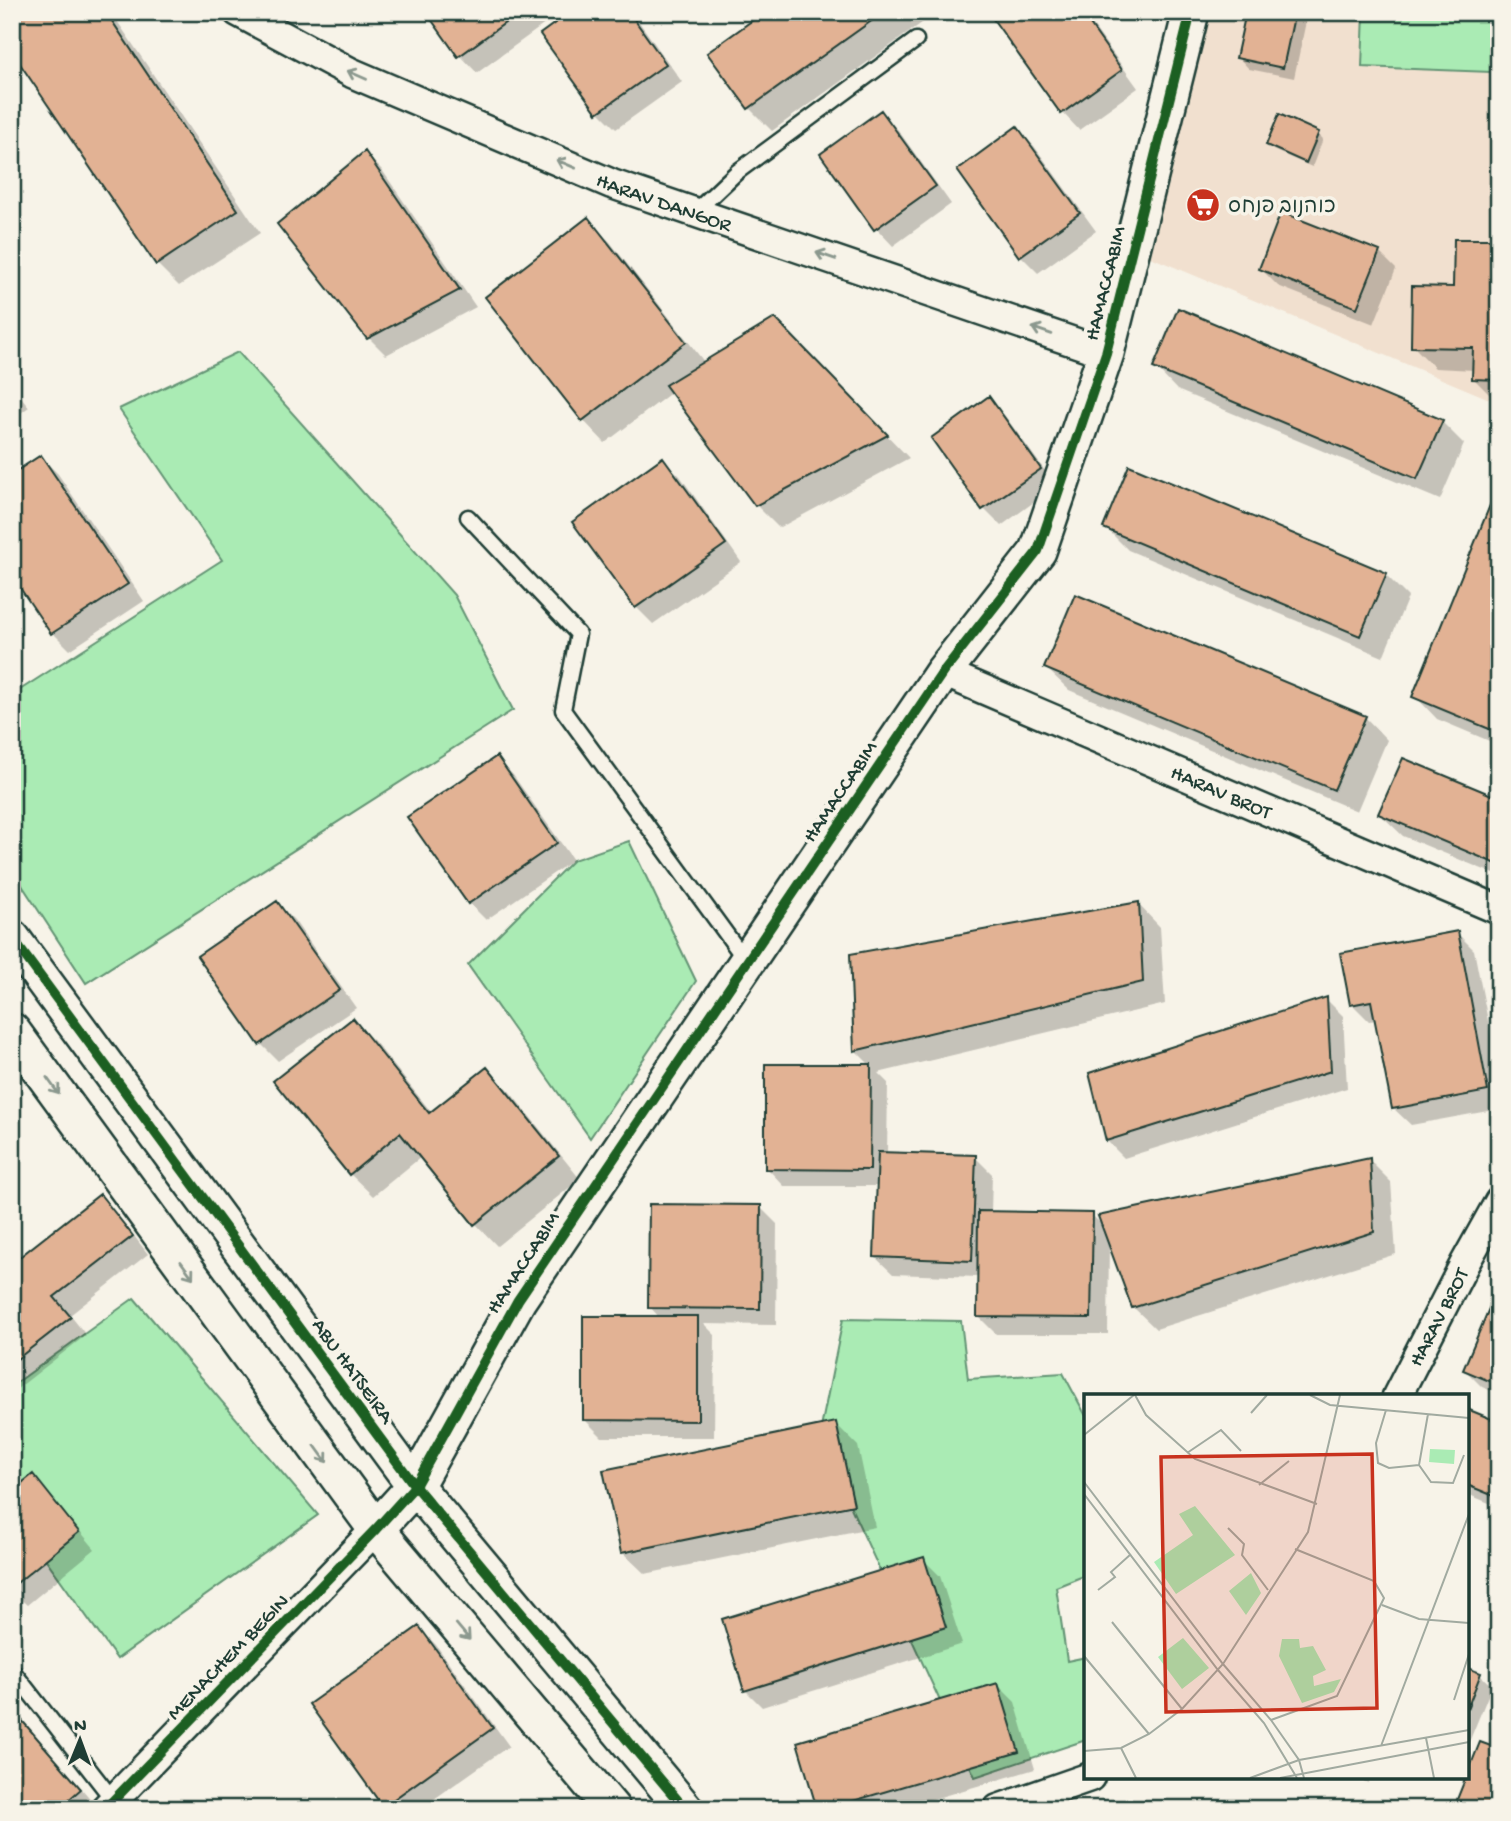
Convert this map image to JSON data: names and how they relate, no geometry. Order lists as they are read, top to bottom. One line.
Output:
{"streets":{"street":["HARAV DANGOR","HAMACCABIM","HARAV BROT","ABU HATSEIRA","MENACHEM BEGIN"]},"crossings":[["HARAV DANGOR","HAMACCABIM"],["HAMACCABIM","HARAV BROT"],["HAMACCABIM","ABU HATSEIRA"],["HAMACCABIM","MENACHEM BEGIN"]],"one_way":["HARAV DANGOR"],"places":{"supermarket":["כוהנוב פנחס"]},"north":"top"}
